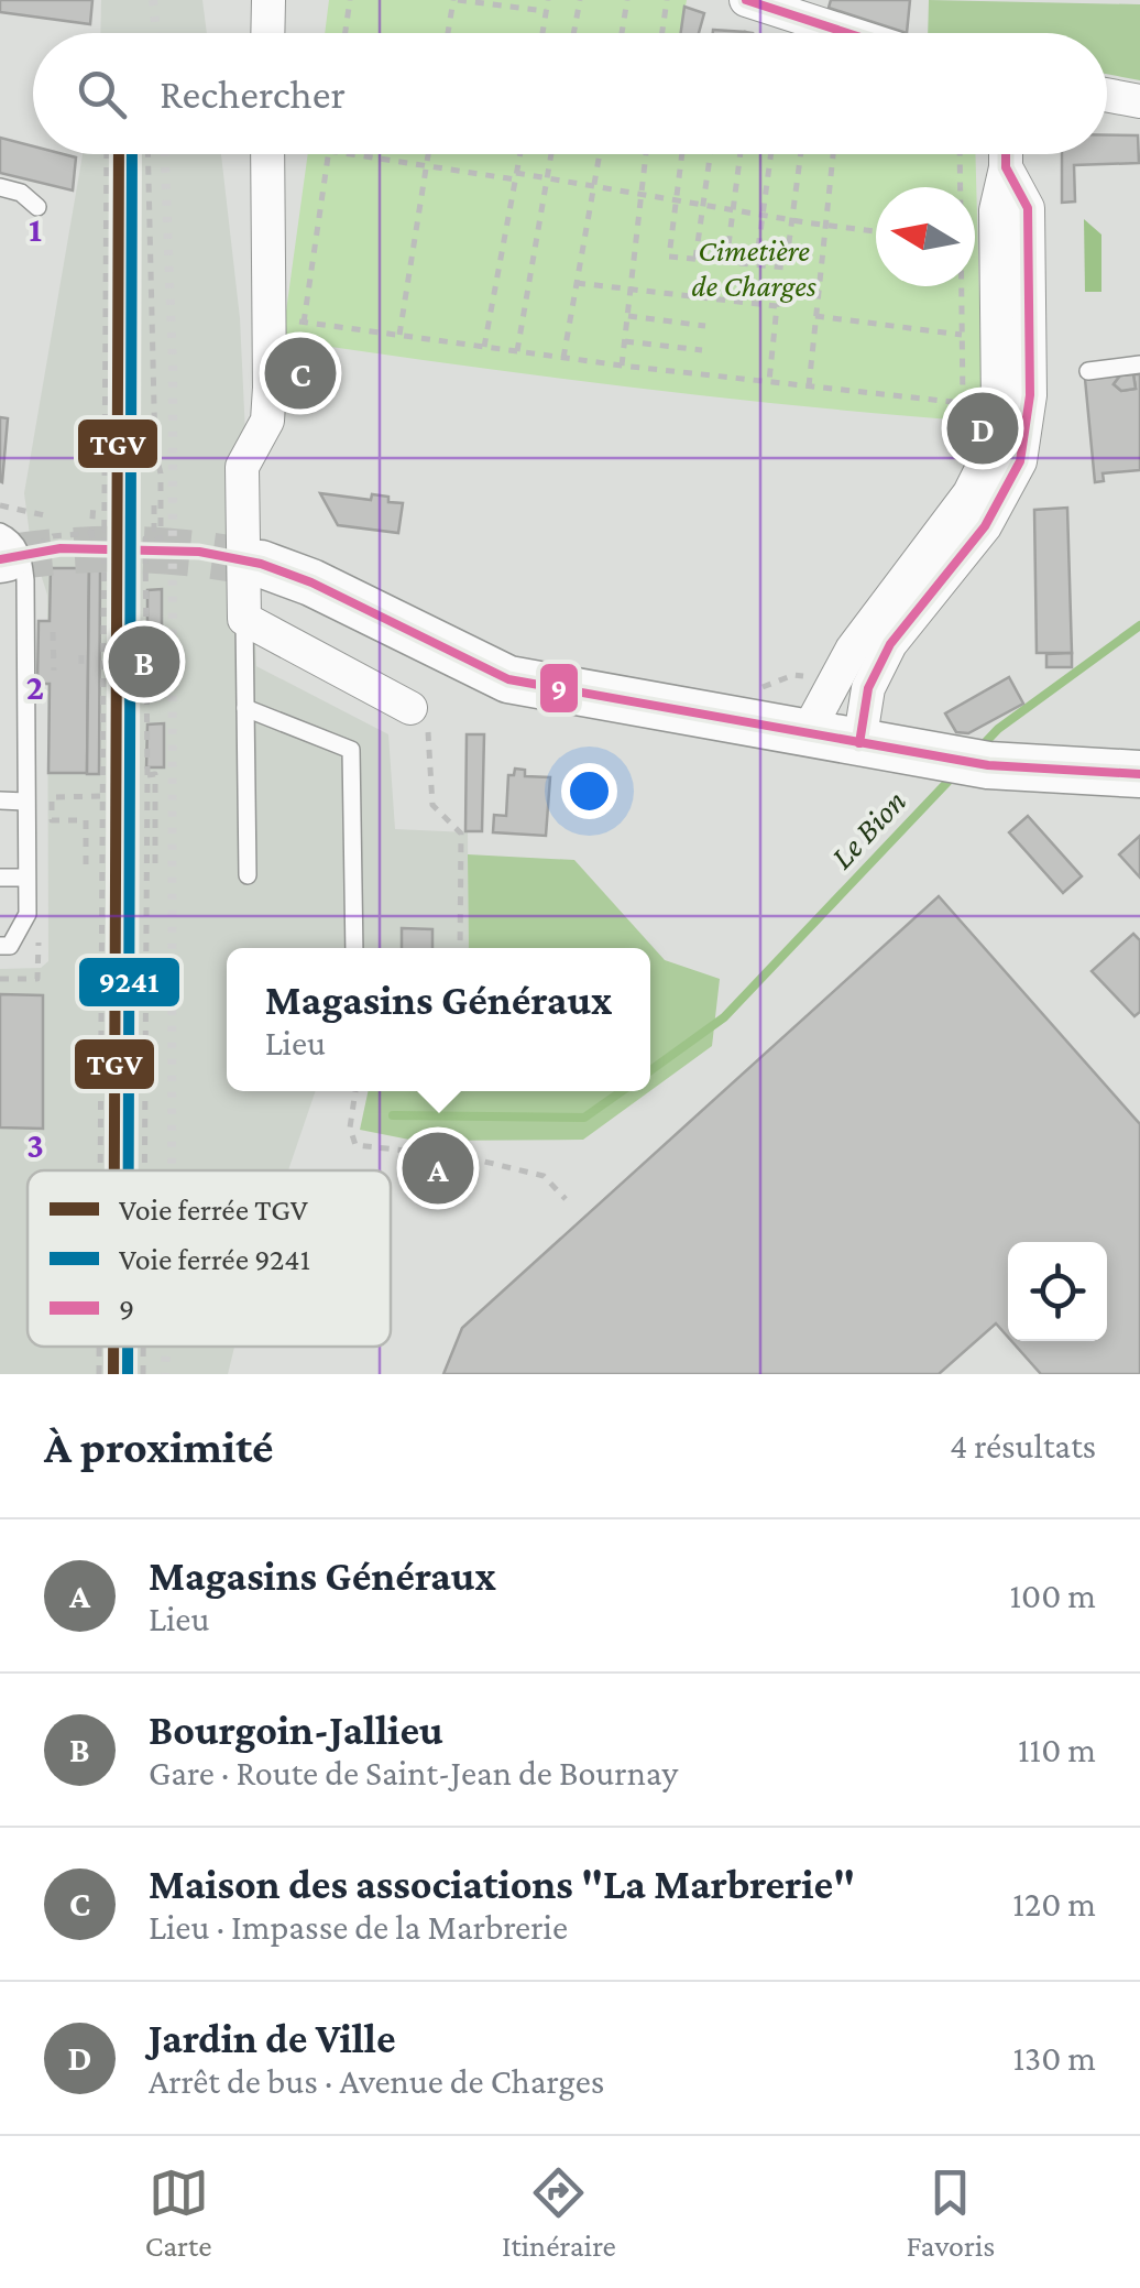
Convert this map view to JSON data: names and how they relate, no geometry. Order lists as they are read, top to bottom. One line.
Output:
{"water":["Le Bion"],"parks":["Cimetière de Charges"],"lines":["transit line 9","rail line TGV","rail line 9241"],"legend":["Voie ferrée TGV","Voie ferrée 9241","9"],"north":"left","page":{"search":"Rechercher","pins":["C","D","B","A"],"popup":["Magasins Généraux","Lieu"],"heading":["À proximité","4 résultats"],"list":[{"mark":"A","name":"Magasins Généraux","note":"Lieu","value":"100 m"},{"mark":"B","name":"Bourgoin-Jallieu","note":"Gare · Route de Saint-Jean de Bournay","value":"110 m"},{"mark":"C","name":"Maison des associations \"La Marbrerie\"","note":"Lieu · Impasse de la Marbrerie","value":"120 m"},{"mark":"D","name":"Jardin de Ville","note":"Arrêt de bus · Avenue de Charges","value":"130 m"}],"nav":["Carte","Itinéraire","Favoris"]},"grid":{"rows":["1","2","3"]}}
